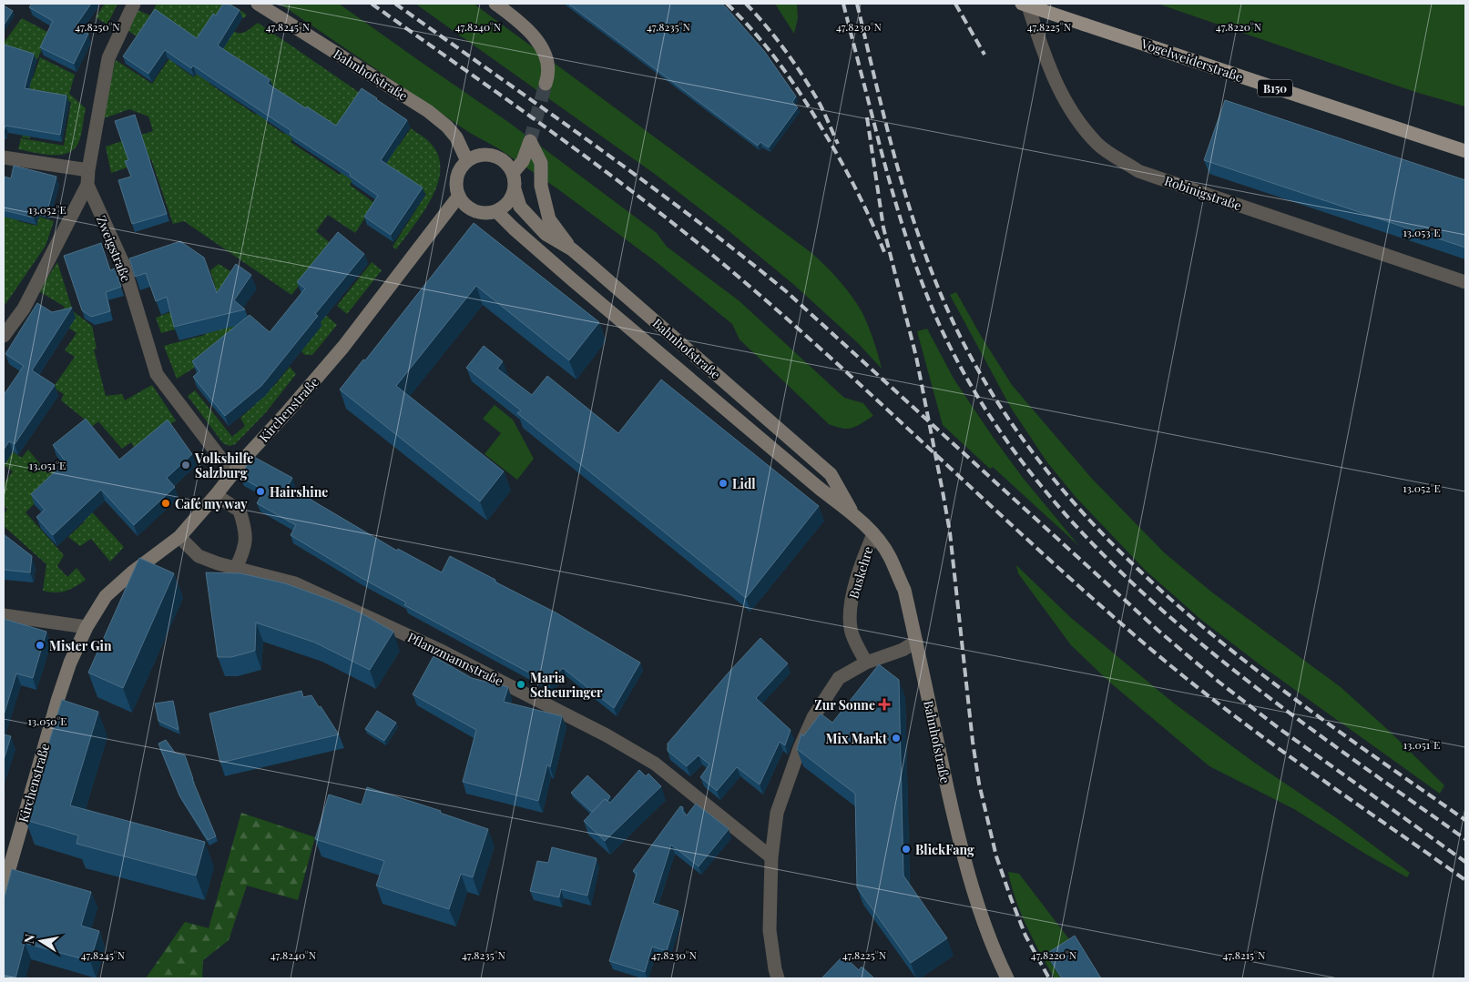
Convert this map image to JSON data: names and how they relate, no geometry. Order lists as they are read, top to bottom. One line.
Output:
{"streets":{"main road":["Vogelweiderstraße","Bahnhofstraße","B150","Kirchenstraße"],"street":["Robinigstraße","Zweigstraße","Buskehre","Pflanzmannstraße"]},"crossings":[["Bahnhofstraße","Kirchenstraße"],["Bahnhofstraße","Buskehre"],["Zweigstraße","Kirchenstraße"],["Kirchenstraße","Pflanzmannstraße"]],"places":{"other":["Volkshilfe Salzburg","Lidl","Hairshine","Café my way","Mister Gin","Maria Scheuringer","Mix Markt","BlickFang"],"health":["Zur Sonne"]},"north":"left","coordinates":["47.8250°N","47.8245°N","47.8240°N","47.8235°N","47.8230°N","47.8225°N","47.8220°N","13.052°E","13.053°E","13.051°E","13.050°E","47.8215°N"]}
